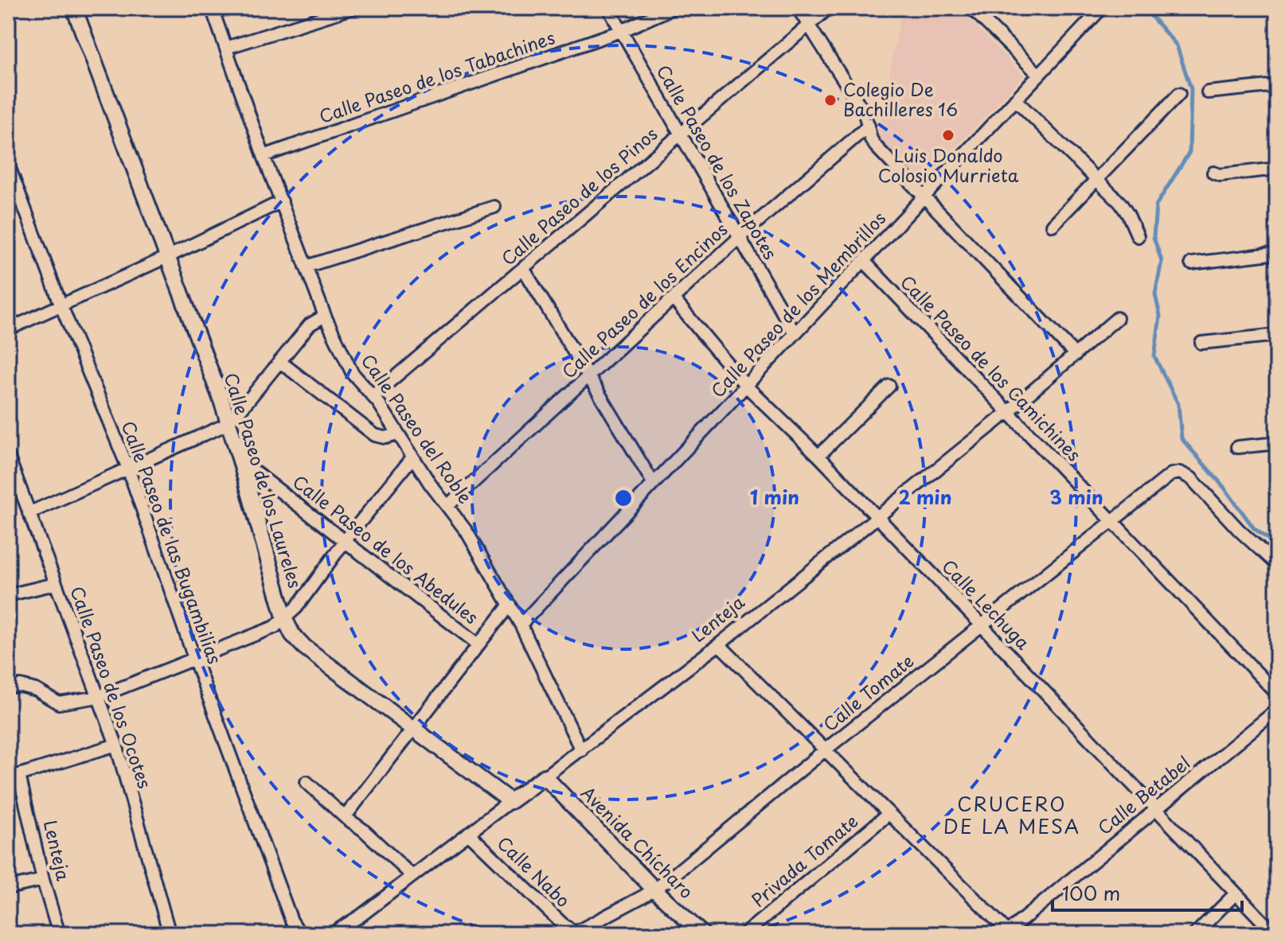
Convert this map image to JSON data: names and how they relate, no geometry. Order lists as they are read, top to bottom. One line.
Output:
{"streets":{"street":["Calle Paseo de los Tabachines","Calle Paseo de los Zapotes","Calle Paseo de los Pinos","Calle Paseo de los Encinos","Calle Paseo de los Membrillos","Calle Paseo de los Camichines","Calle Paseo del Roble","Calle Paseo de los Laureles","Calle Paseo de las Bugambilias","Calle Paseo de los Abedules","Calle Lechuga","Lenteja","Calle Paseo de los Ocotes","Calle Tomate","Calle Betabel","Avenida Chícharo","Privada Tomate","Calle Nabo"]},"crossings":[["Calle Paseo de los Tabachines","Calle Paseo de los Zapotes"],["Calle Paseo de los Tabachines","Calle Paseo del Roble"],["Calle Paseo de los Zapotes","Calle Paseo de los Pinos"],["Calle Paseo de los Zapotes","Calle Paseo de los Encinos"],["Calle Paseo de los Zapotes","Calle Paseo de los Membrillos"],["Calle Paseo de los Pinos","Calle Paseo del Roble"],["Calle Paseo de los Encinos","Calle Paseo del Roble"],["Calle Paseo de los Encinos","Calle Lechuga"],["Calle Paseo de los Membrillos","Calle Paseo de los Camichines"],["Calle Paseo de los Membrillos","Calle Paseo del Roble"],["Calle Paseo de los Membrillos","Calle Lechuga"],["Calle Paseo de los Camichines","Lenteja"],["Calle Paseo de los Camichines","Calle Tomate"],["Calle Paseo del Roble","Lenteja"],["Calle Paseo de los Laureles","Calle Paseo de los Abedules"],["Calle Paseo de los Laureles","Lenteja"],["Calle Lechuga","Lenteja"],["Calle Lechuga","Calle Tomate"],["Calle Lechuga","Calle Betabel"],["Lenteja","Avenida Chícharo"],["Lenteja","Calle Nabo"],["Calle Tomate","Avenida Chícharo"],["Calle Tomate","Calle Nabo"]],"districts":["CRUCERO DE LA MESA"],"places":["Colegio De Bachilleres 16","Luis Donaldo Colosio Murrieta"],"scale_bar":"100 m","rings":["1 min","2 min","3 min"]}
